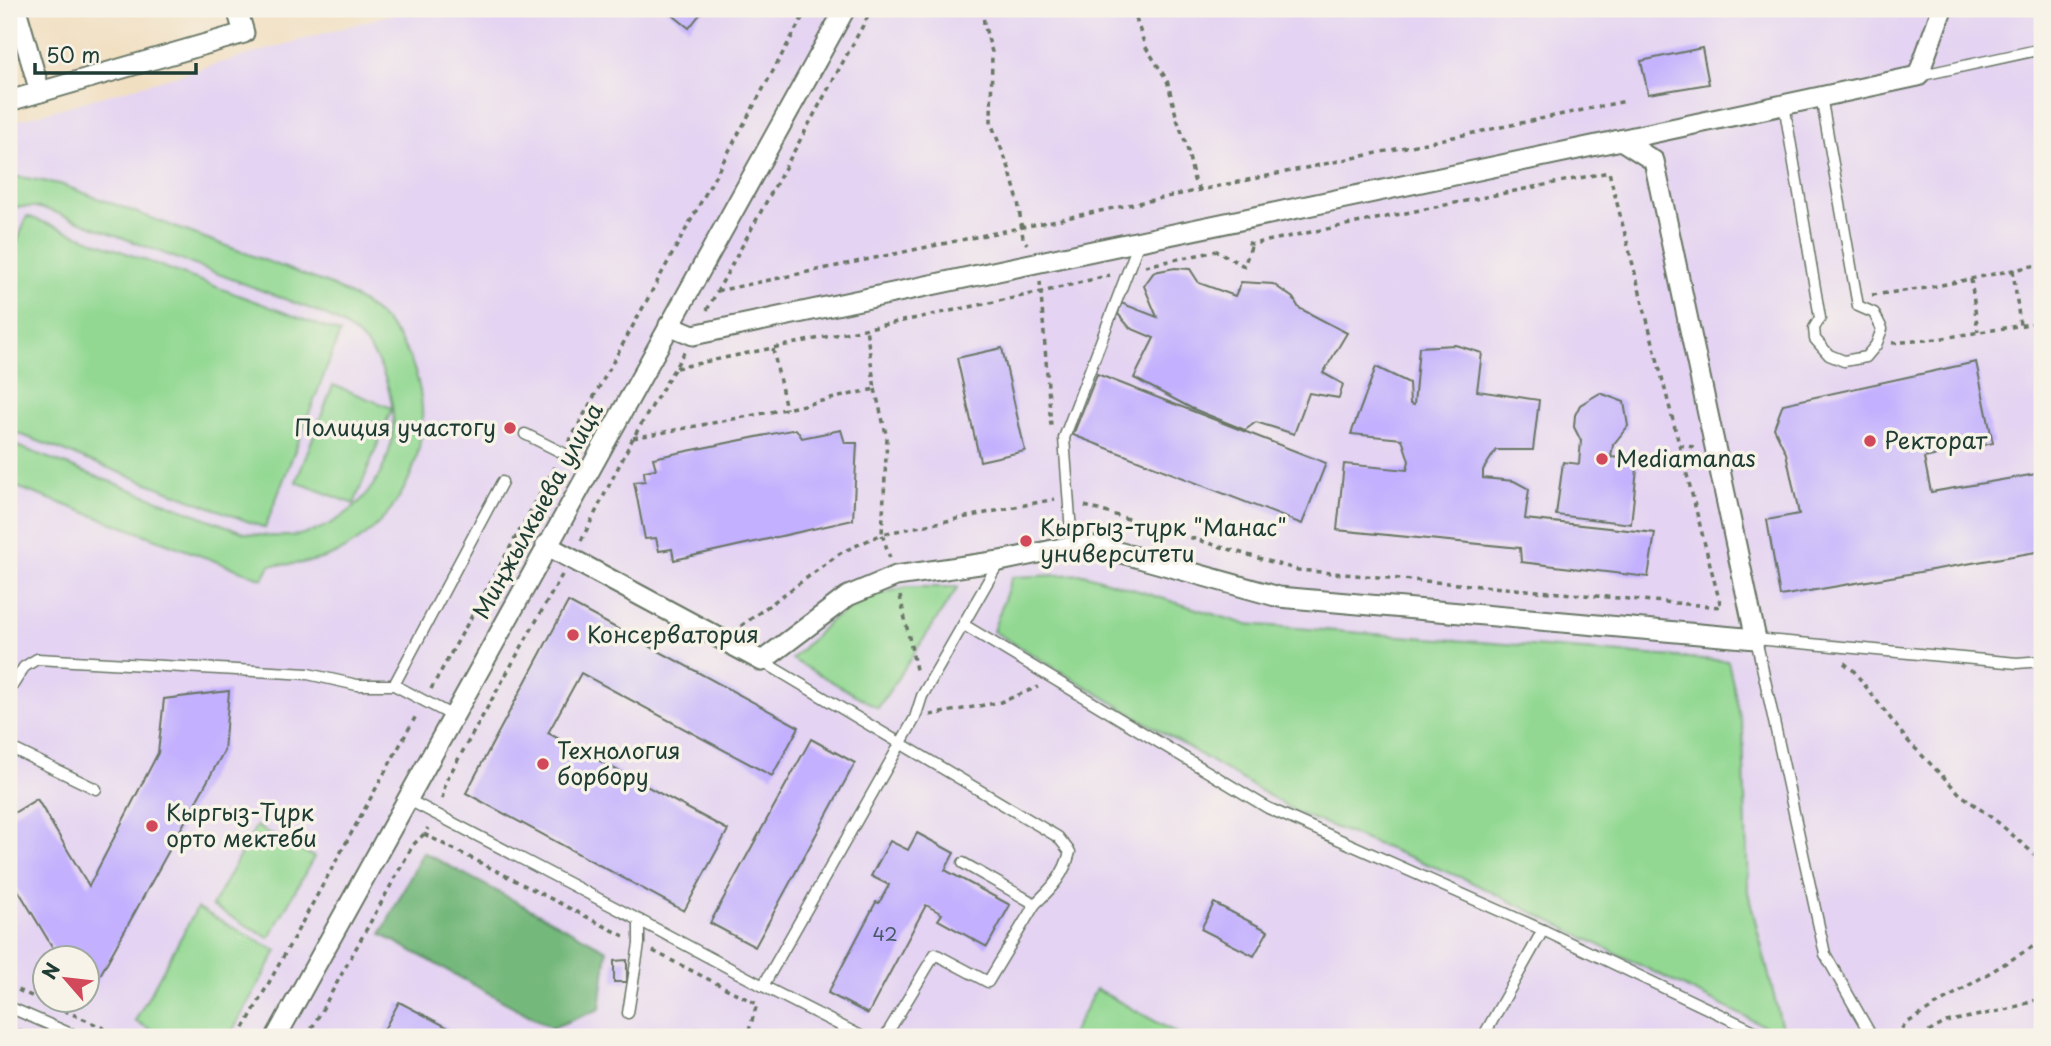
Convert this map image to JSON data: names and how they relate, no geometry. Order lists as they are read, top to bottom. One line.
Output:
{"streets":{"street":["Миңжылкыева улица"]},"places":["Полиция участогу","Ректорат","Mediamanas","Кыргыз-түрк \"Манас\" университети","Консерватория","Технология борбору","Кыргыз-Түрк орто мектеби"],"house_numbers":["42"],"scale_bar":"50 m","north":"top left"}
